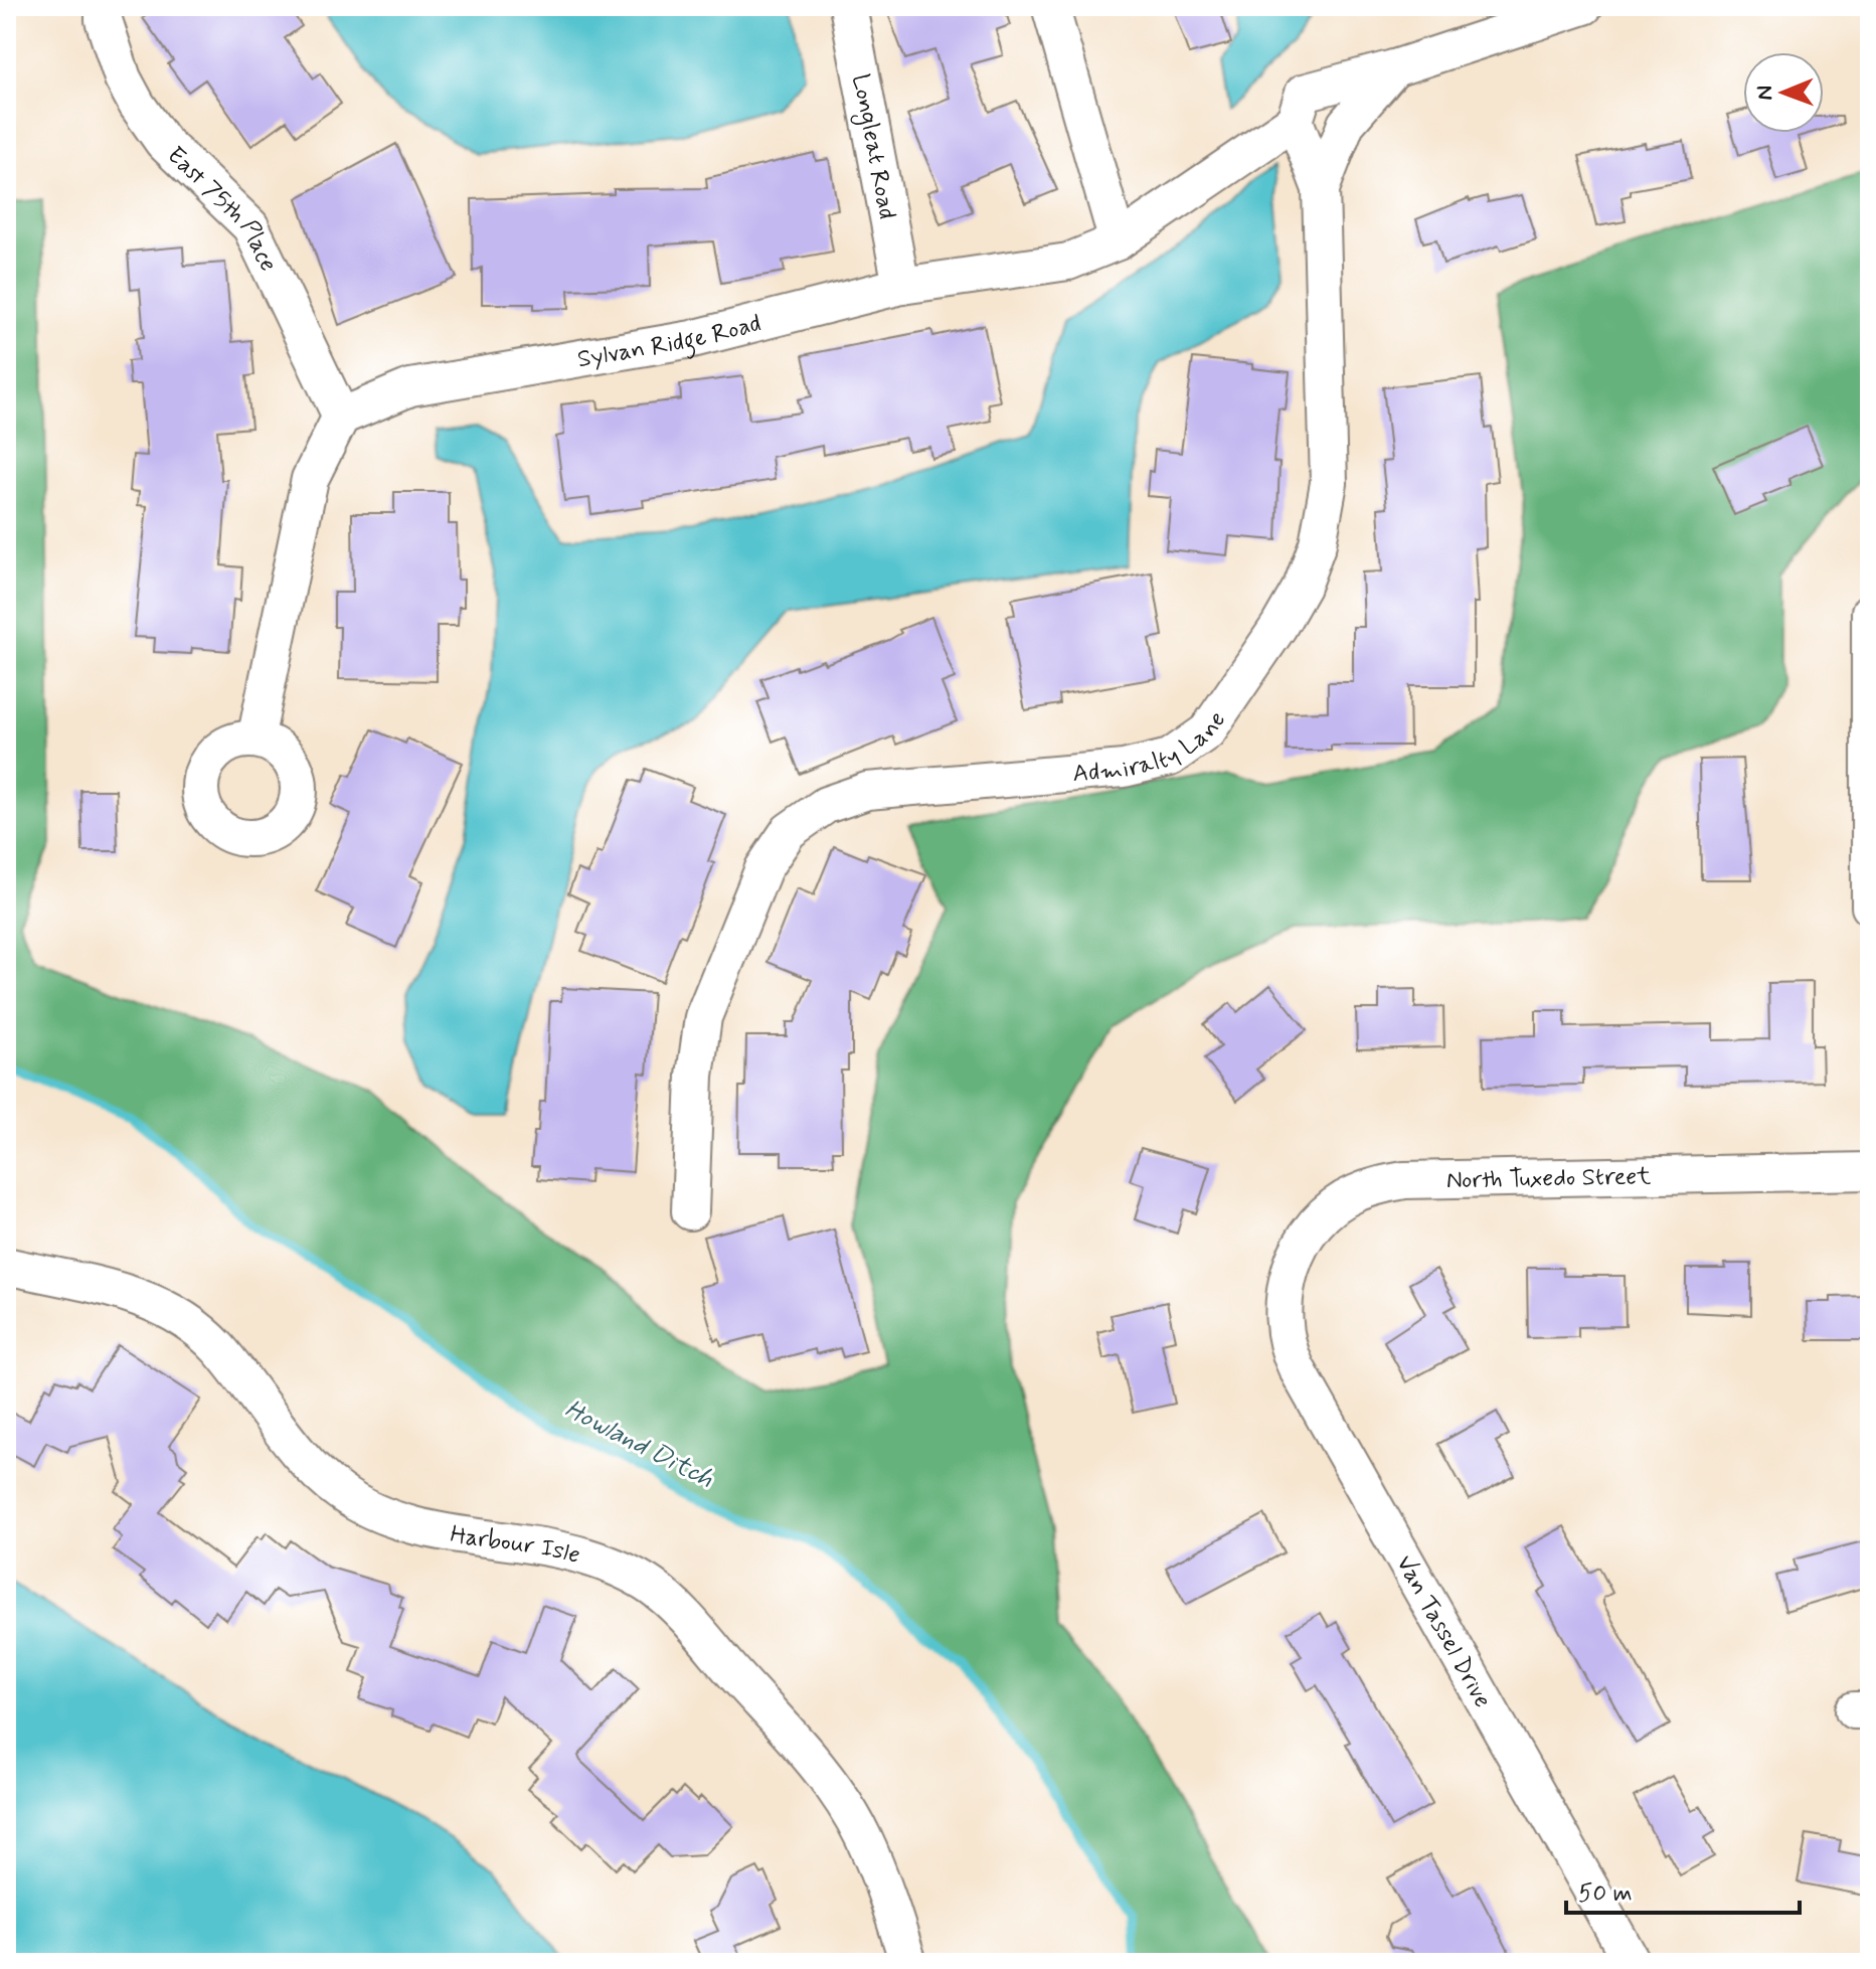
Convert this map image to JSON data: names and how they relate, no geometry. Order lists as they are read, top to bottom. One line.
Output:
{"streets":{"street":["Longleat Road","East 75th Place","Sylvan Ridge Road","Admiralty Lane","North Tuxedo Street","Harbour Isle","Van Tassel Drive"]},"crossings":[["Longleat Road","Sylvan Ridge Road"],["East 75th Place","Sylvan Ridge Road"],["Sylvan Ridge Road","Admiralty Lane"],["North Tuxedo Street","Van Tassel Drive"]],"water":["Howland Ditch"],"scale_bar":"50 m","north":"left"}
